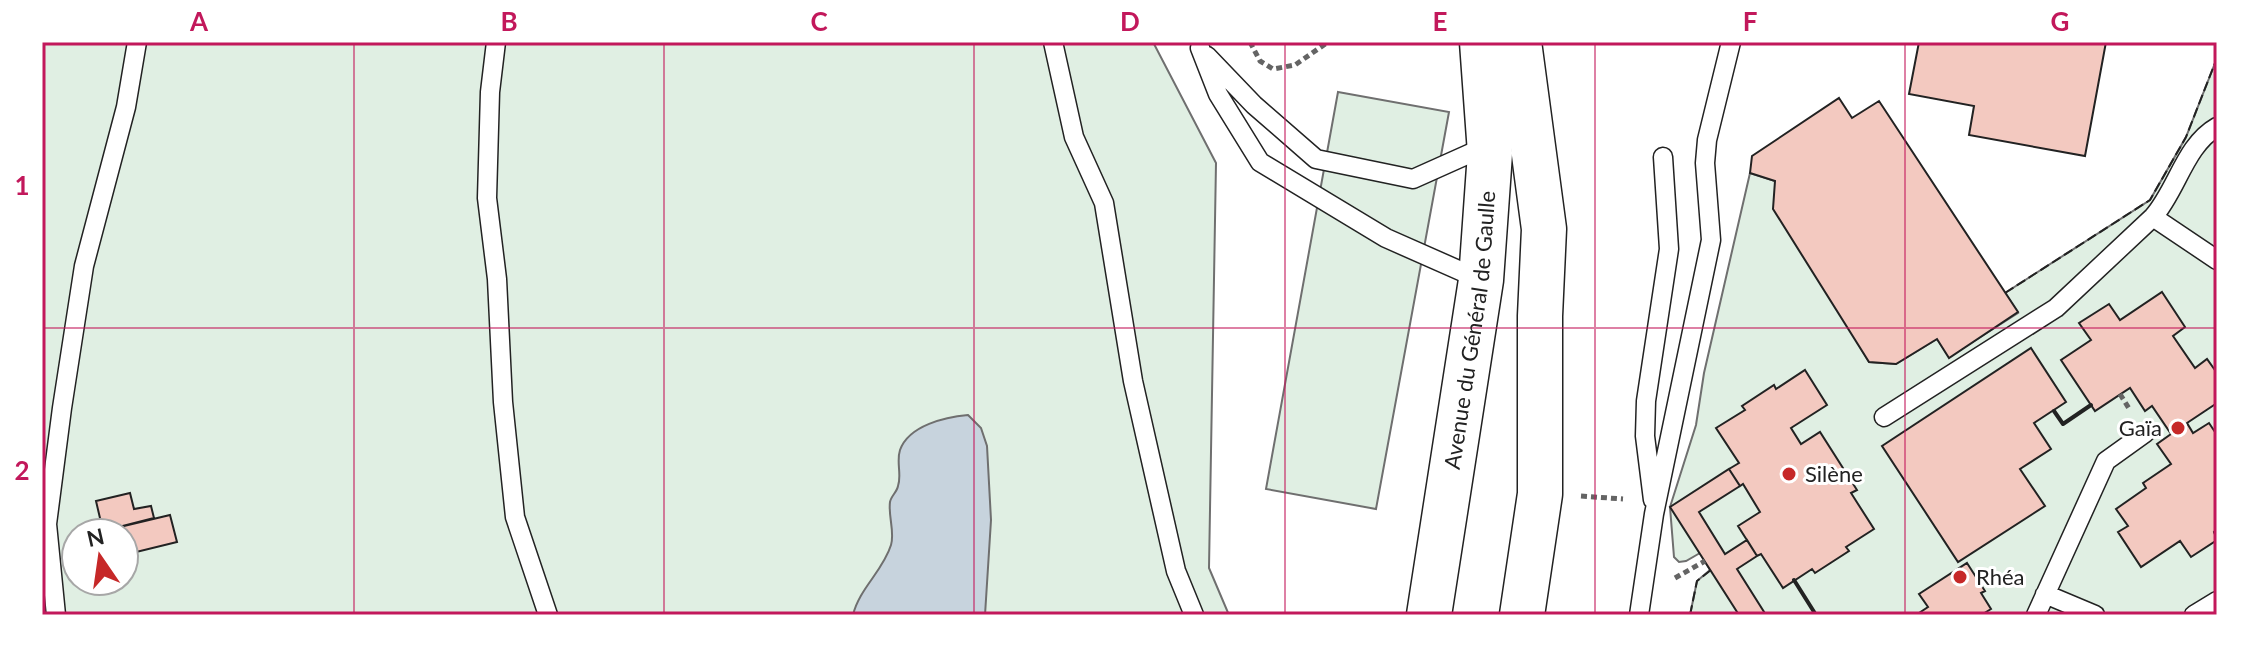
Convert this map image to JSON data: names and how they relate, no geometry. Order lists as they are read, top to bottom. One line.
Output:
{"streets":{"main road":["Avenue du Général de Gaulle"]},"places":["Gaïa","Silène","Rhéa"],"north":"top","grid":{"columns":["A","B","C","D","E","F","G"],"rows":["1","2"]}}
